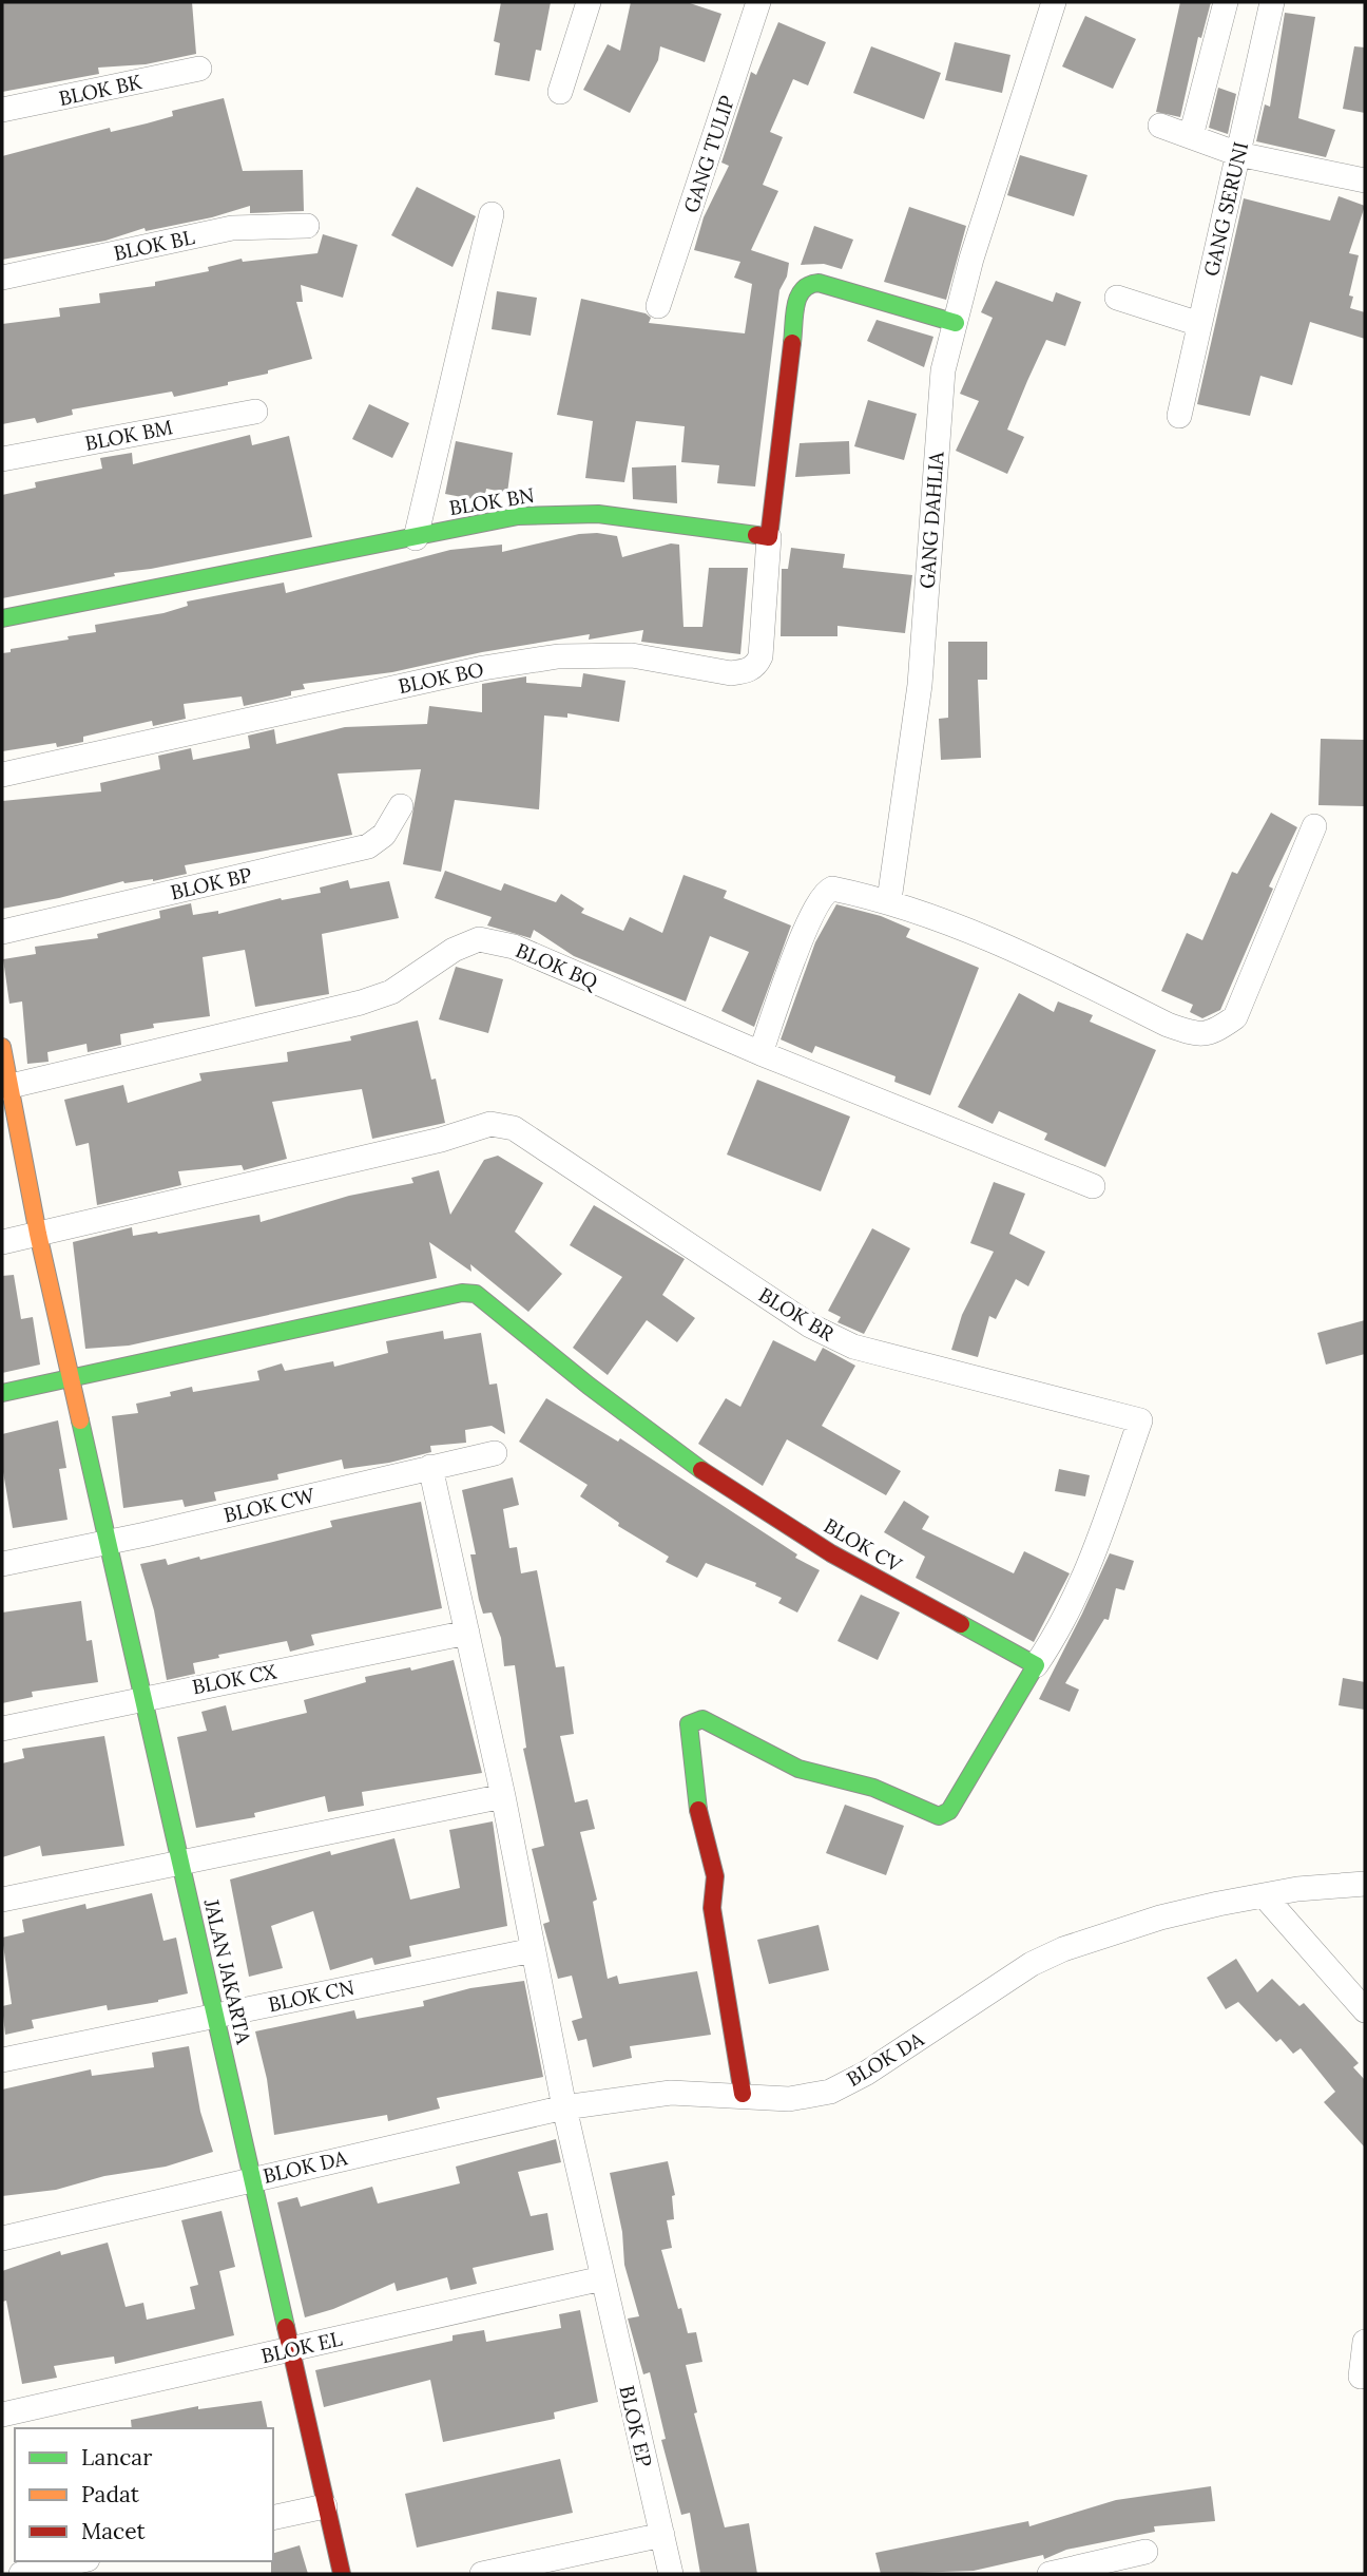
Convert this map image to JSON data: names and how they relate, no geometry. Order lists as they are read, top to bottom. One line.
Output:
{"streets":{"street":["BLOK BK","GANG TULIP","GANG SERUNI","BLOK BL","BLOK BM","BLOK BN","GANG DAHLIA","BLOK BO","BLOK BP","BLOK BQ","BLOK BR","BLOK CW","BLOK CV","BLOK CX","JALAN JAKARTA","BLOK CN","BLOK DA","BLOK EL","BLOK EP"]},"crossings":[["BLOK BN","BLOK BO"],["BLOK BQ","JALAN JAKARTA"],["BLOK BR","BLOK CV"],["BLOK BR","JALAN JAKARTA"],["BLOK CW","JALAN JAKARTA"],["BLOK CW","BLOK EP"],["BLOK CV","JALAN JAKARTA"],["BLOK CX","JALAN JAKARTA"],["BLOK CX","BLOK EP"],["JALAN JAKARTA","BLOK CN"],["JALAN JAKARTA","BLOK DA"],["JALAN JAKARTA","BLOK EL"],["BLOK CN","BLOK EP"],["BLOK DA","BLOK EP"],["BLOK EL","BLOK EP"]],"legend":["Lancar","Padat","Macet"]}
